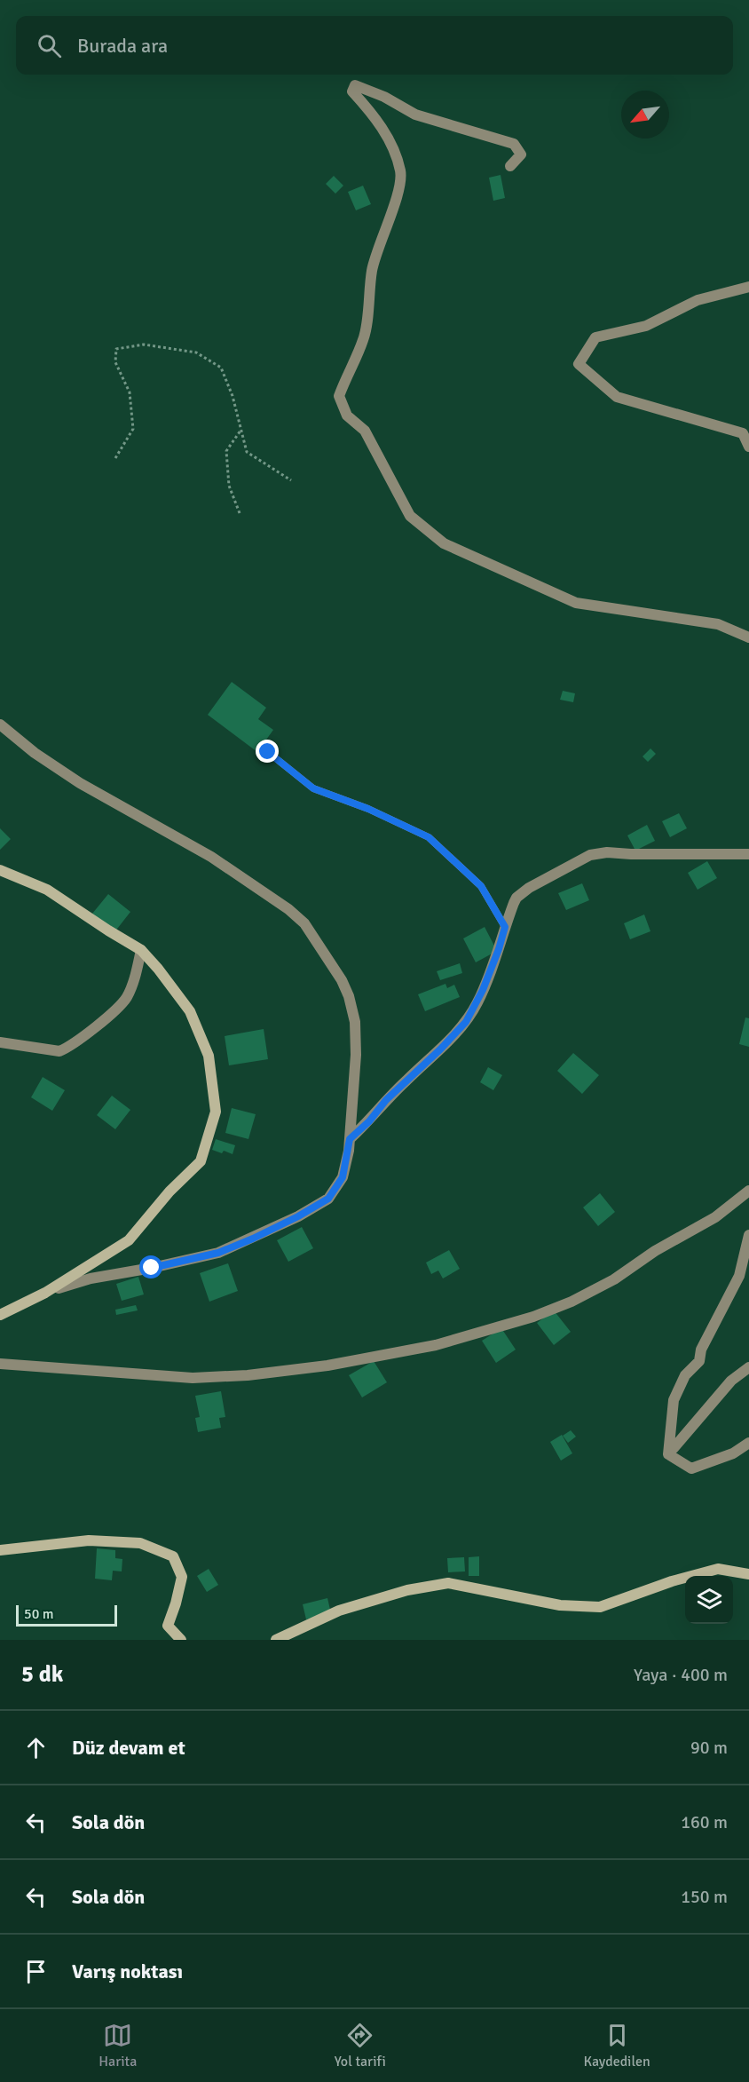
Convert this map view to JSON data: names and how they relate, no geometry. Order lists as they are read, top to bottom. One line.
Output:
{"scale_bar":"50 m","north":"bottom left","page":{"search":"Burada ara","scale":"50 m","heading":["5 dk","Yaya · 400 m"],"list":[["Düz devam et","90 m"],["Sola dön","160 m"],["Sola dön","150 m"],"Varış noktası"],"nav":["Harita","Yol tarifi","Kaydedilen"]}}
